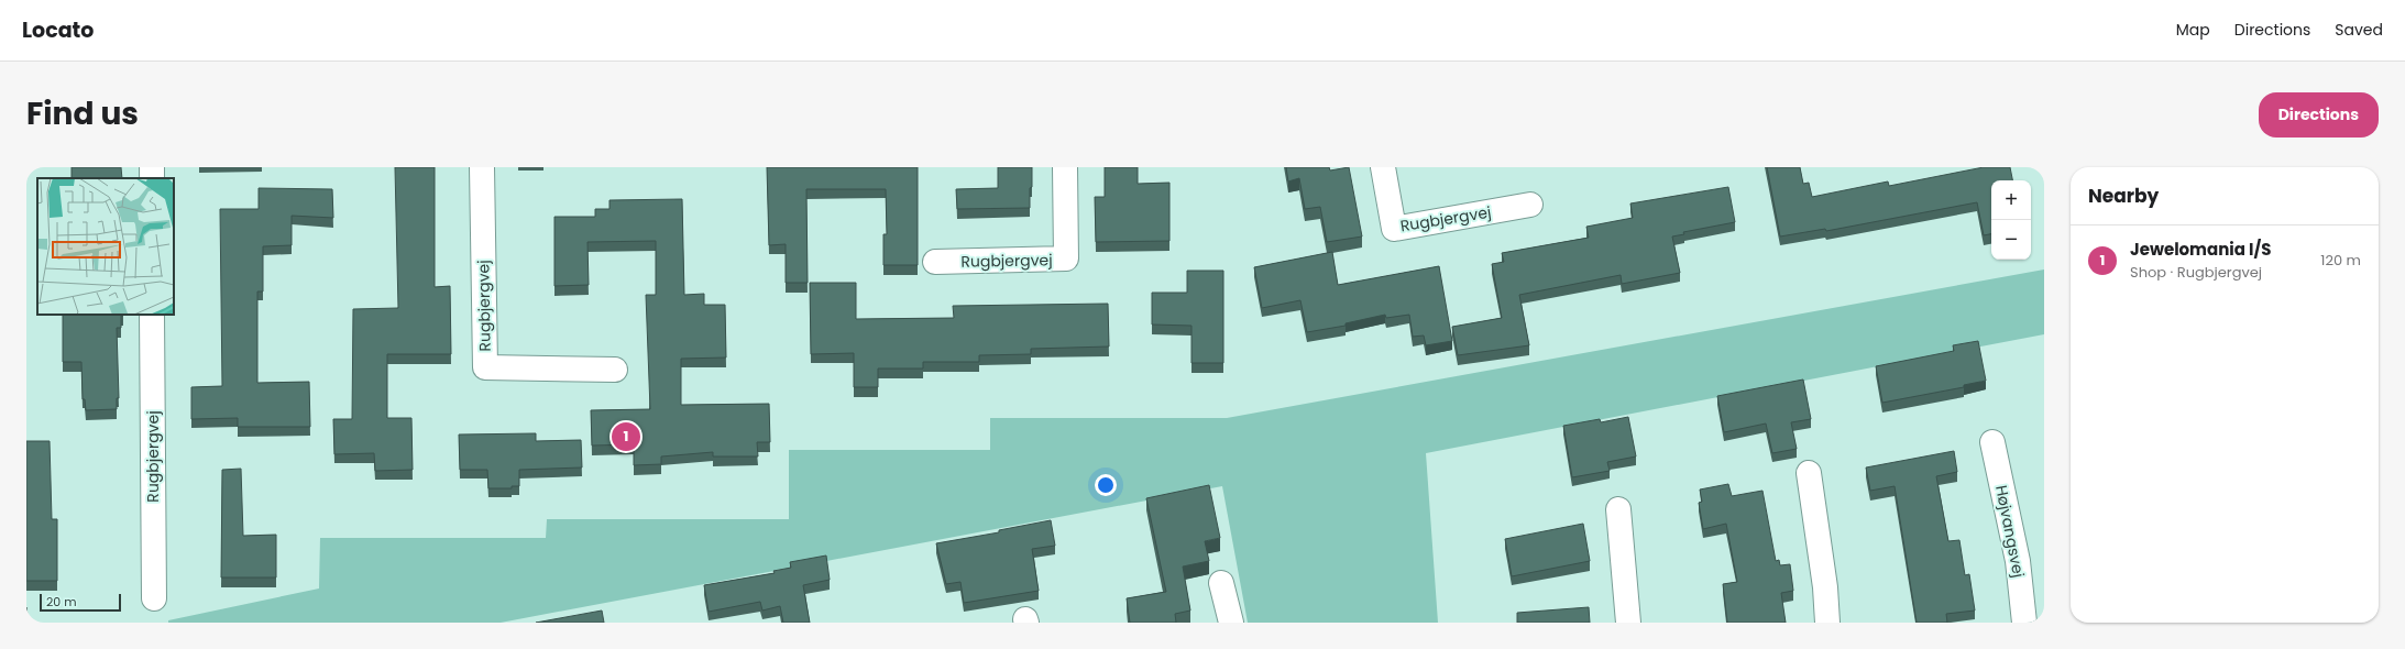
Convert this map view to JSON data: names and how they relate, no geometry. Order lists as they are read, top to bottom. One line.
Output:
{"streets":{"street":["Rugbjergvej","Højvangsvej"]},"scale_bar":"20 m","page":{"header":"Locato","nav":["Map","Directions","Saved"],"title":"Find us","buttons":"Directions","heading":"Nearby","map_buttons":["+","−"],"list":[{"mark":"1","name":"Jewelomania I/S","note":"Shop · Rugbjergvej","value":"120 m"}],"pins":"1","scale":"20 m"}}
